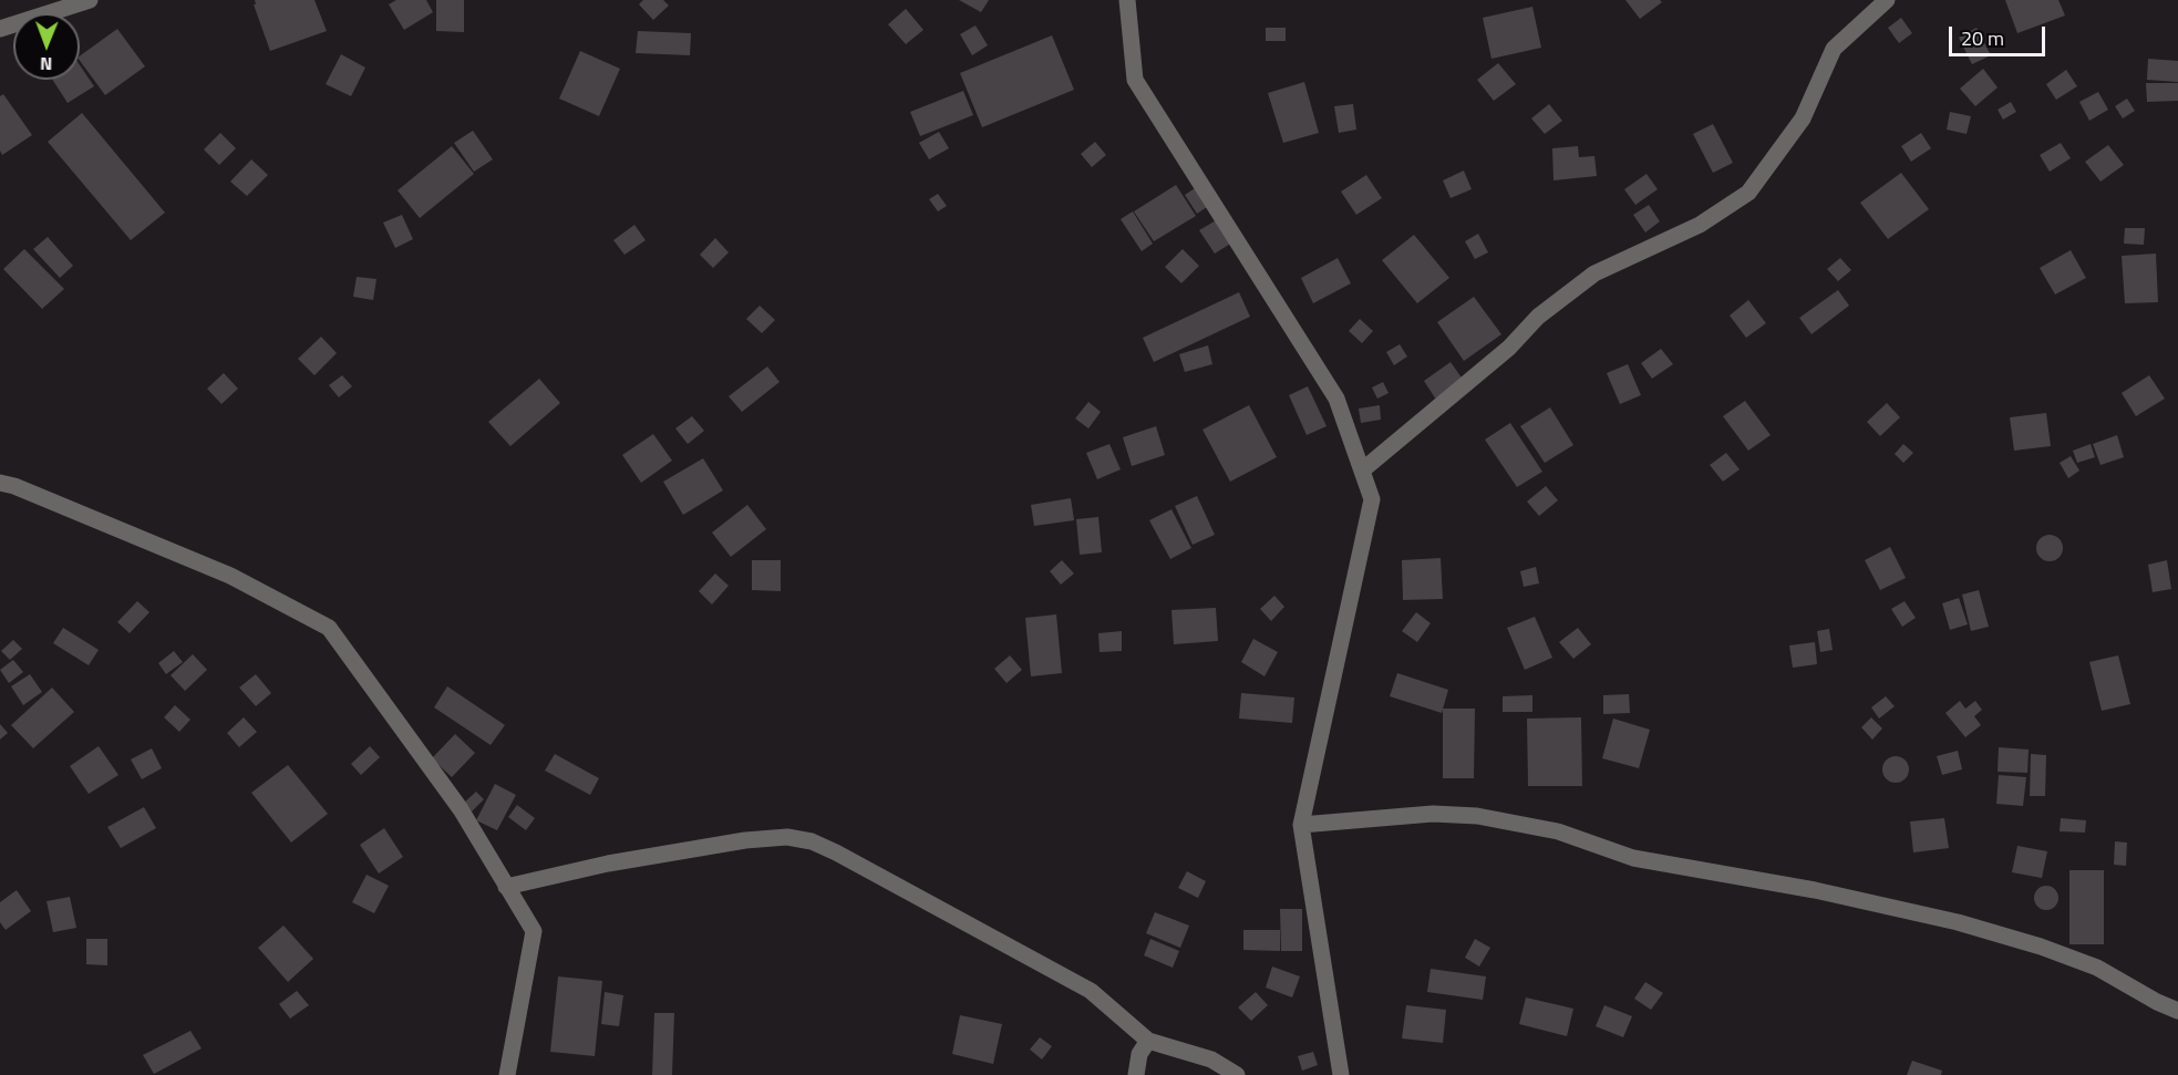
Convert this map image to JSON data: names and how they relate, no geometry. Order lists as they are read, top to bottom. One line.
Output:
{"scale_bar":"20 m","north":"bottom"}
